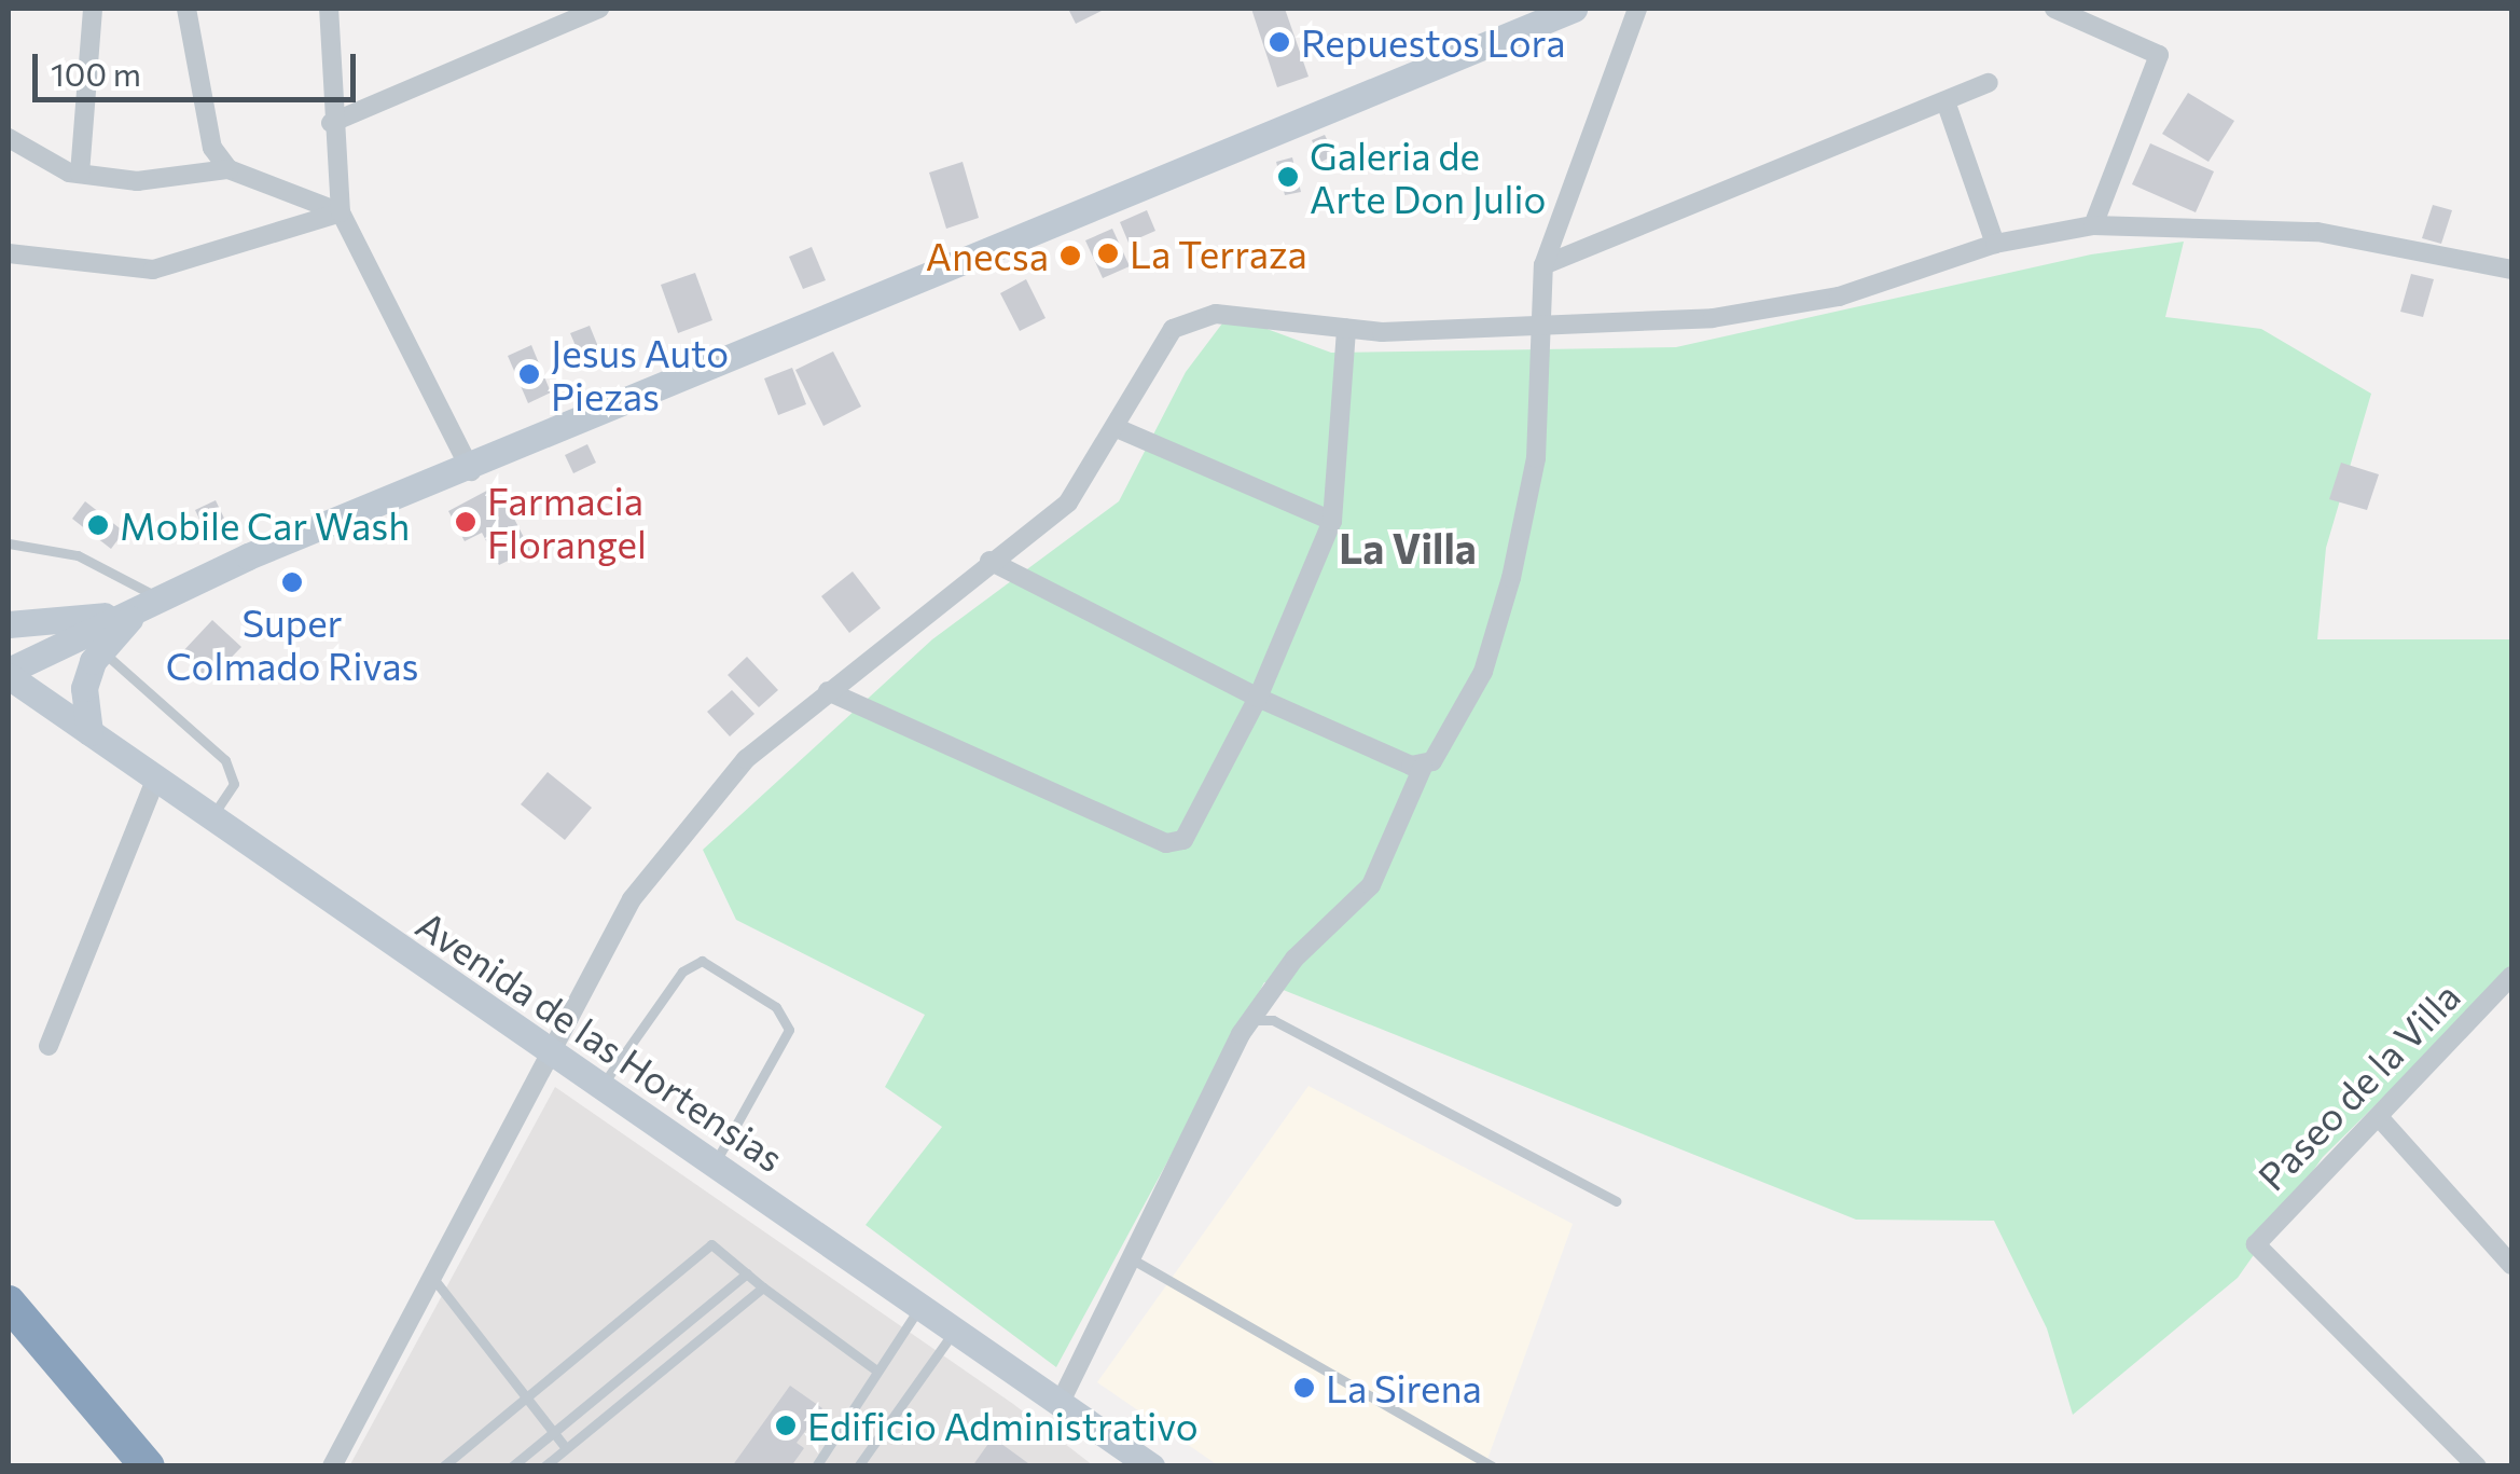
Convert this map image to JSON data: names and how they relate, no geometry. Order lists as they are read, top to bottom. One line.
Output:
{"streets":{"main road":["Avenida de las Hortensias"],"street":["Paseo de la Villa"]},"districts":["La Villa"],"places":["Repuestos Lora","Galeria de Arte Don Julio","La Terraza","Anecsa","Jesus Auto Piezas","Farmacia Florangel","Mobile Car Wash","Super Colmado Rivas","La Sirena","Edificio Administrativo"],"scale_bar":"100 m"}
